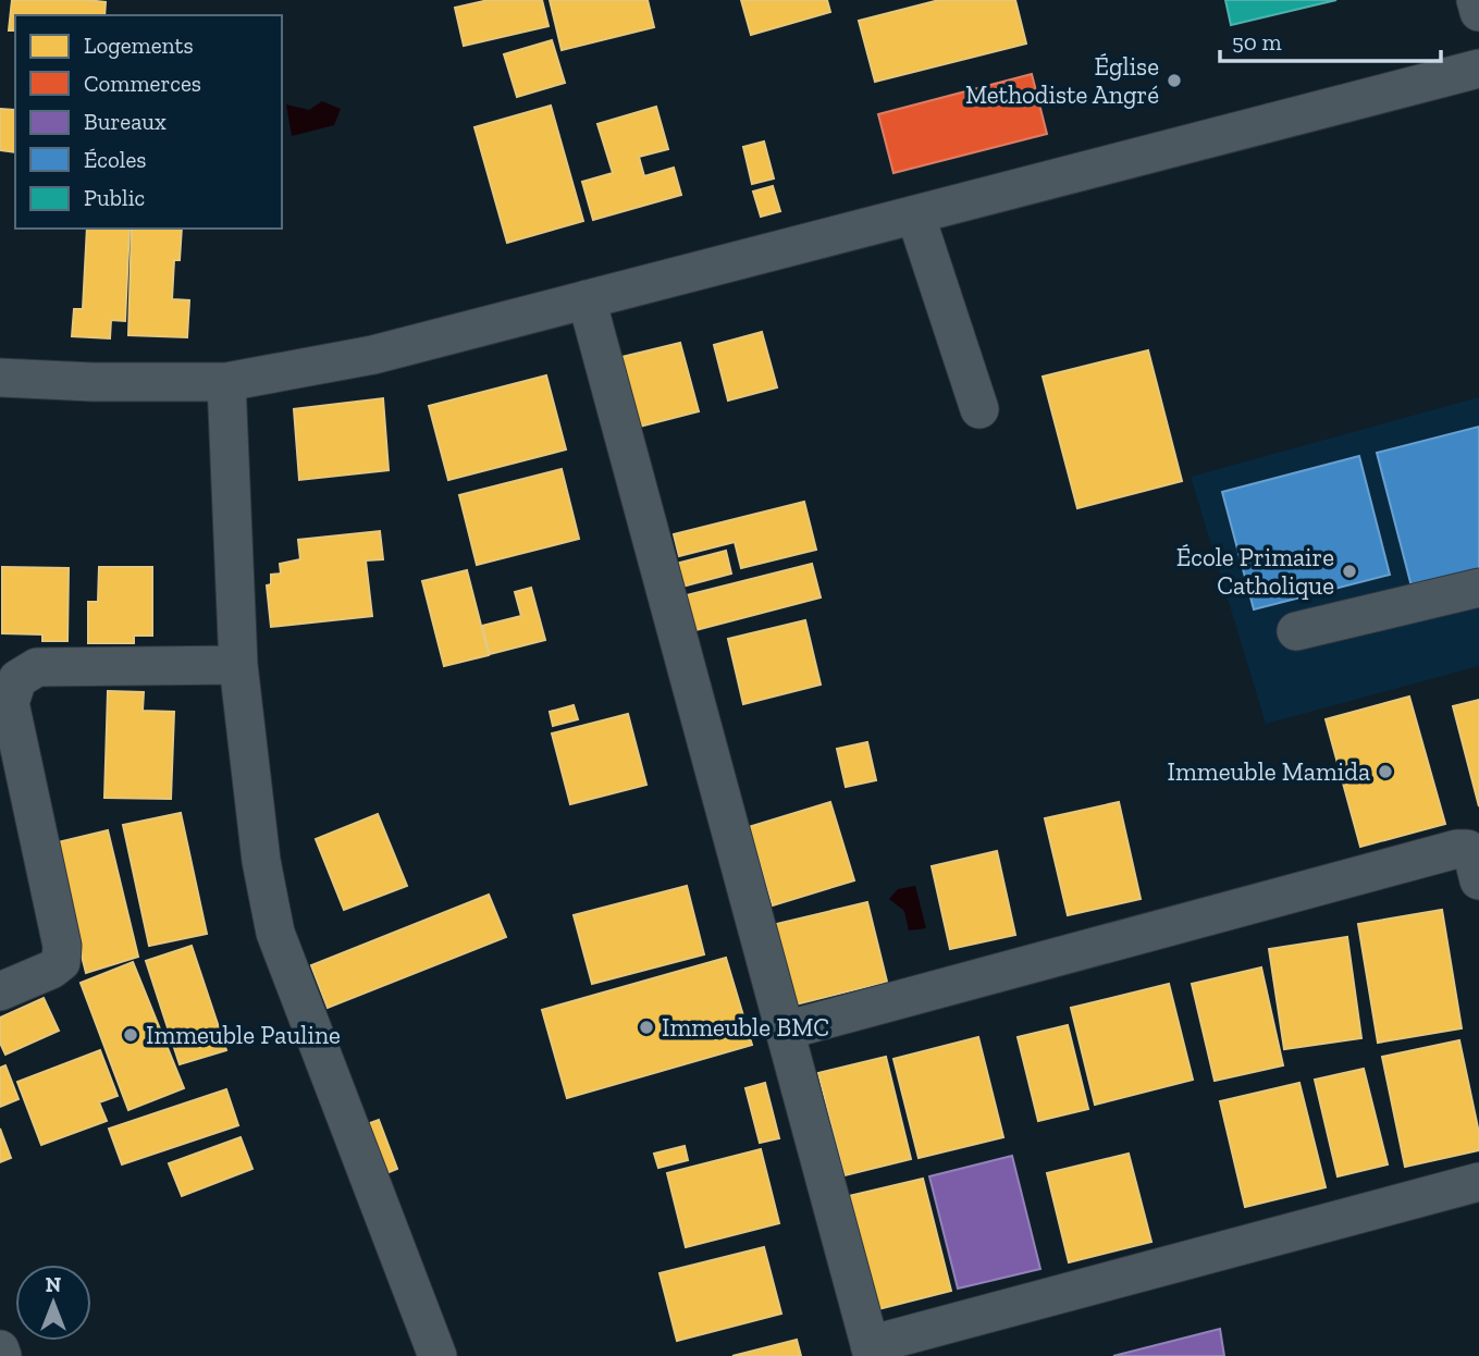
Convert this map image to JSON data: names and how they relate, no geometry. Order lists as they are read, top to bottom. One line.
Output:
{"places":["Église Methodiste Angré","École Primaire Catholique","Immeuble Mamida","Immeuble BMC","Immeuble Pauline"],"legend":["Logements","Commerces","Bureaux","Écoles","Public"],"scale_bar":"50 m","north":"top"}
